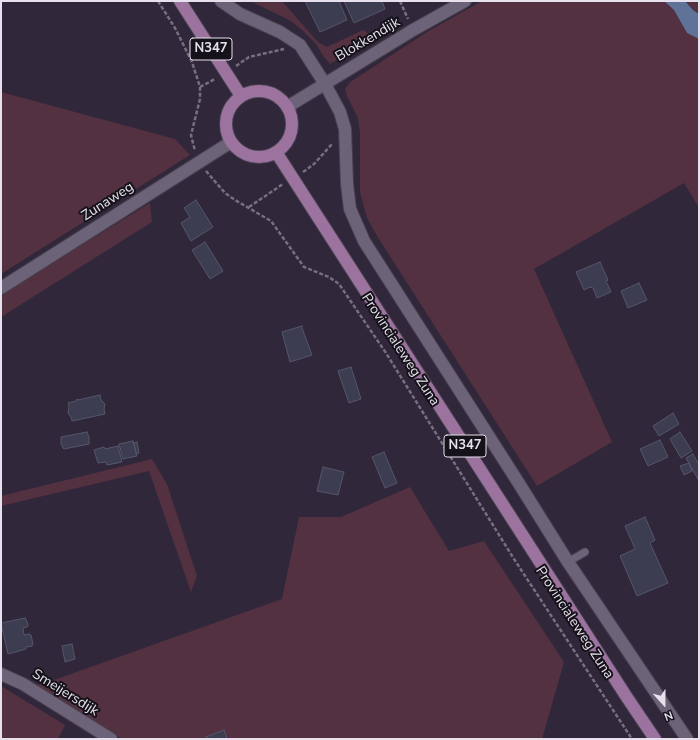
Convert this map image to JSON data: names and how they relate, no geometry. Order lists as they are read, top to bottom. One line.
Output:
{"streets":{"main road":["N347","Provincialeweg Zuna"],"street":["Blokkendijk","Zunaweg","Smeijersdijk"]},"crossings":[["Blokkendijk","N347"],["Blokkendijk","Zunaweg"],["Blokkendijk","Provincialeweg Zuna"],["N347","Zunaweg"],["N347","Provincialeweg Zuna"],["Zunaweg","Provincialeweg Zuna"]],"north":"bottom"}
